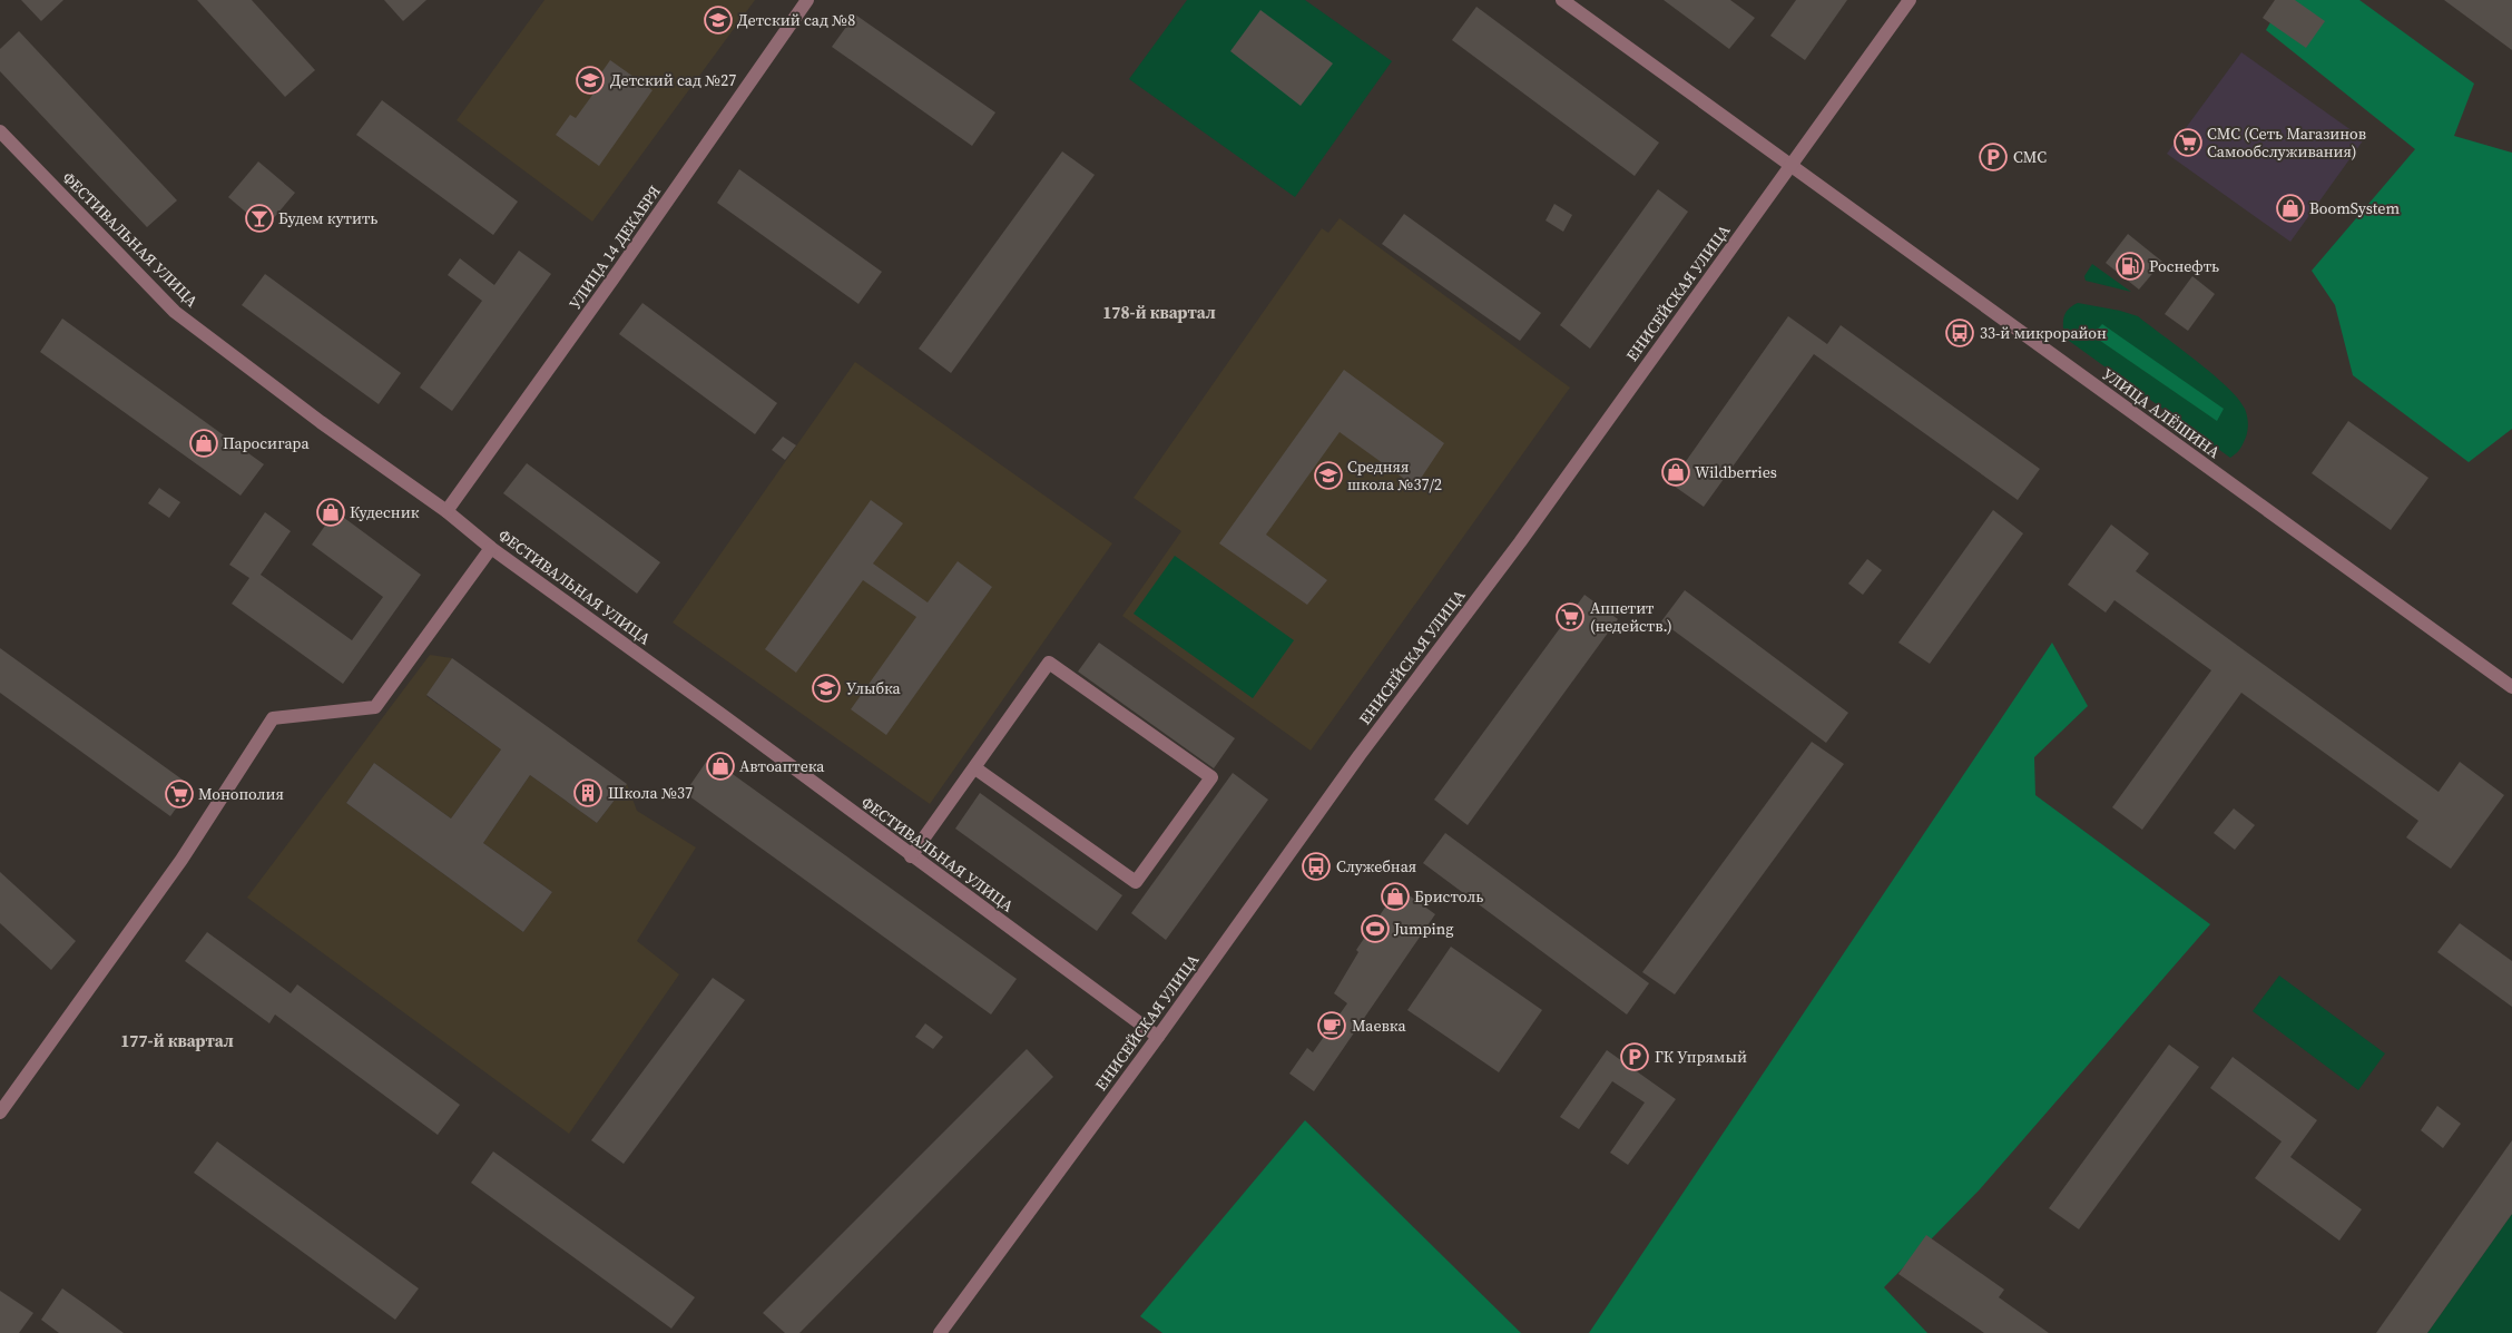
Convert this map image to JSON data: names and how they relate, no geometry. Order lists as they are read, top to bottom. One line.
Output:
{"streets":{"street":["ФЕСТИВАЛЬНАЯ УЛИЦА","УЛИЦА 14 ДЕКАБРЯ","ЕНИСЕЙСКАЯ УЛИЦА","УЛИЦА АЛЁШИНА"]},"crossings":[["ФЕСТИВАЛЬНАЯ УЛИЦА","УЛИЦА 14 ДЕКАБРЯ"],["ФЕСТИВАЛЬНАЯ УЛИЦА","ЕНИСЕЙСКАЯ УЛИЦА"],["ЕНИСЕЙСКАЯ УЛИЦА","УЛИЦА АЛЁШИНА"]],"districts":["178-й квартал","177-й квартал"],"places":{"school or university":["Детский сад №8","Детский сад №27","Средняя школа №37/2","Улыбка"],"supermarket":["СМС (Сеть Магазинов Самообслуживания)","Аппетит (недейств.)","Монополия"],"parking":["СМС","ГК Упрямый"],"shop":["BoomSystem","Паросигара","Wildberries","Кудесник","Автоаптека","Бристоль"],"bar":["Будем кутить"],"fuel station":["Роснефть"],"bus stop":["33-й микрорайон","Служебная"],"building":["Школа №37"],"sports":["Jumping"],"cafe":["Маевка"]}}
